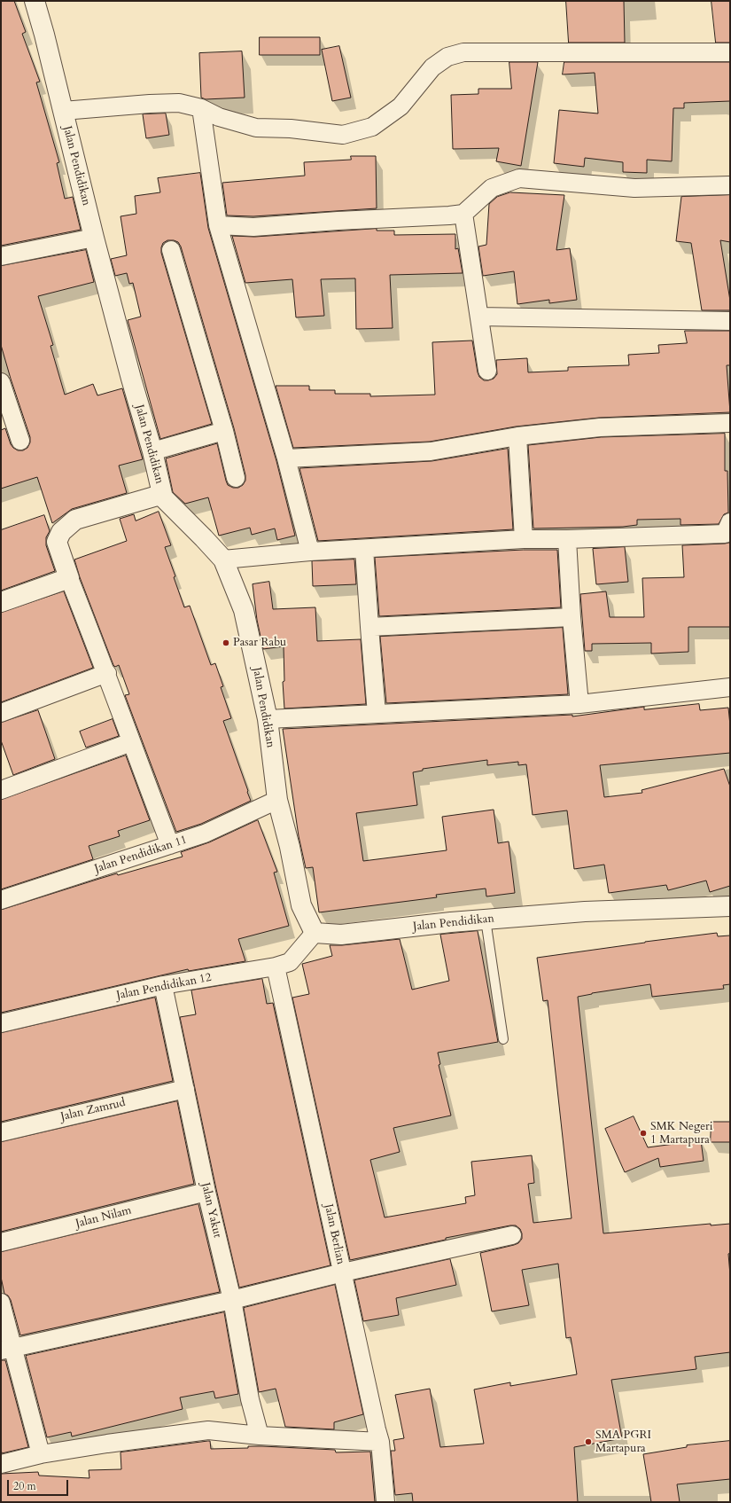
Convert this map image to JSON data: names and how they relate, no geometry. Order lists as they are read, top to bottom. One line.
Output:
{"streets":{"street":["Jalan Pendidikan","Jalan Pendidikan 11","Jalan Pendidikan 12","Jalan Zamrud","Jalan Yakut","Jalan Nilam","Jalan Berlian"]},"crossings":[["Jalan Pendidikan","Jalan Pendidikan 11"],["Jalan Pendidikan","Jalan Pendidikan 12"],["Jalan Pendidikan 12","Jalan Yakut"],["Jalan Pendidikan 12","Jalan Berlian"],["Jalan Zamrud","Jalan Yakut"],["Jalan Yakut","Jalan Nilam"]],"places":["Pasar Rabu","SMK Negeri 1 Martapura","SMA PGRI Martapura"],"scale_bar":"20 m"}
